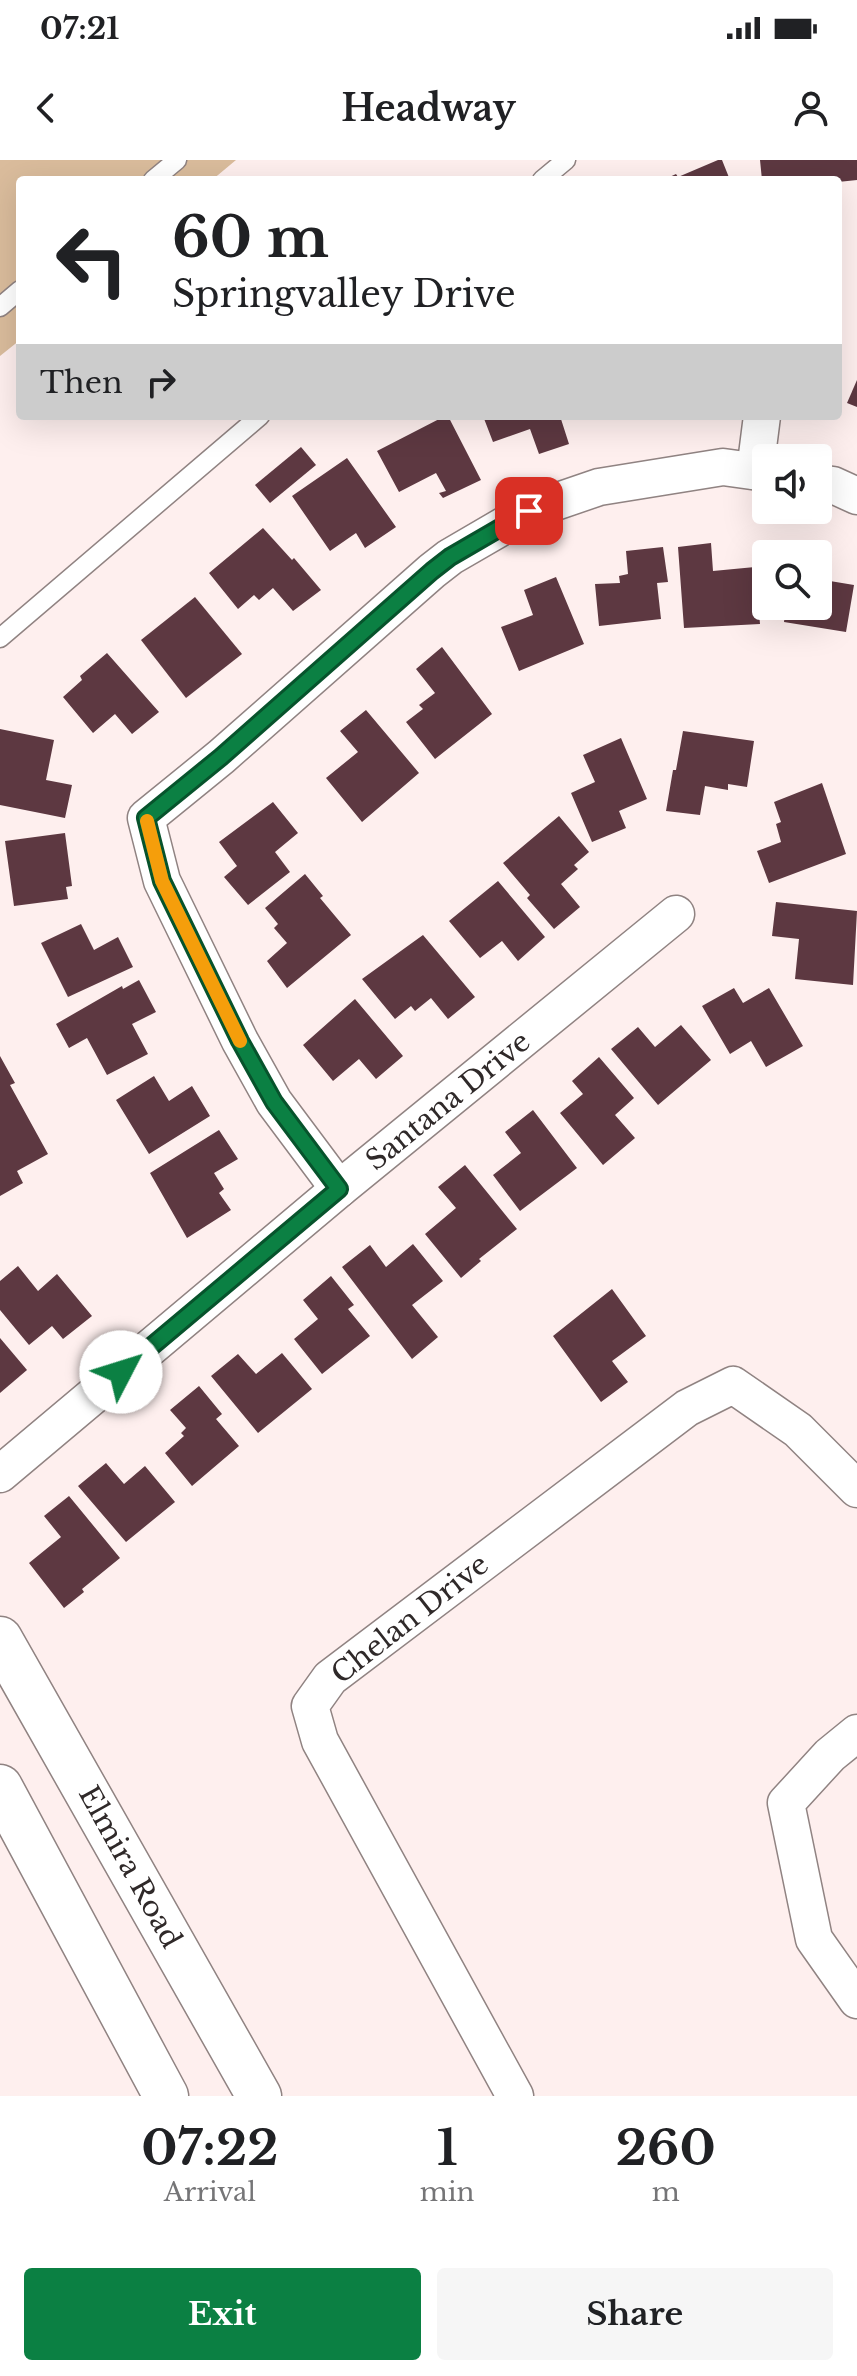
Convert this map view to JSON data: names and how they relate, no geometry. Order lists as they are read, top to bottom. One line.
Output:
{"streets":{"main road":["Elmira Road"],"street":["Santana Drive","Chelan Drive"]},"page":{"status":"07:21","header":"Headway","turn":["60 m","Springvalley Drive"],"then":"Then","eta":["07:22","Arrival","1","min","260","m"],"buttons":["Exit","Share"]}}
